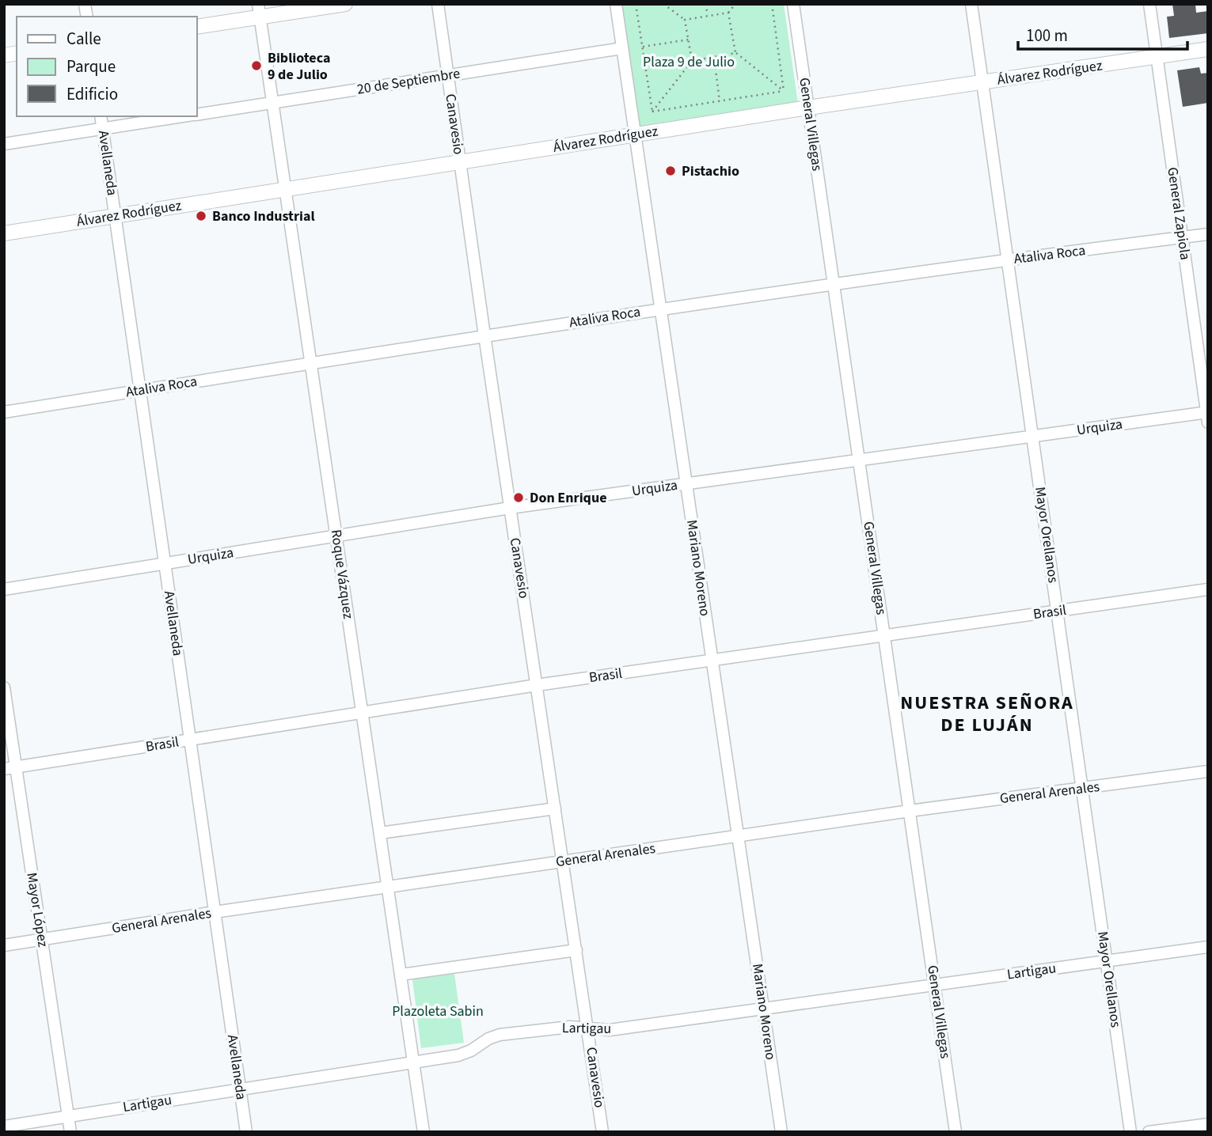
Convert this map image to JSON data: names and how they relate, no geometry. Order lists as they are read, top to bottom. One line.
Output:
{"streets":{"main road":["Álvarez Rodríguez"],"street":["20 de Septiembre","Canavesio","General Villegas","Avellaneda","General Zapiola","Ataliva Roca","Urquiza","Mayor Orellanos","Mariano Moreno","Roque Vázquez","Brasil","General Arenales","Mayor López","Lartigau"]},"crossings":[["Álvarez Rodríguez","Canavesio"],["Álvarez Rodríguez","General Villegas"],["Álvarez Rodríguez","Avellaneda"],["Álvarez Rodríguez","General Zapiola"],["Álvarez Rodríguez","Mayor Orellanos"],["Álvarez Rodríguez","Mariano Moreno"],["Álvarez Rodríguez","Roque Vázquez"],["20 de Septiembre","Canavesio"],["20 de Septiembre","Avellaneda"],["20 de Septiembre","Mariano Moreno"],["20 de Septiembre","Roque Vázquez"],["Canavesio","Ataliva Roca"],["Canavesio","Urquiza"],["Canavesio","Brasil"],["Canavesio","General Arenales"],["Canavesio","Lartigau"],["General Villegas","Ataliva Roca"],["General Villegas","Urquiza"],["General Villegas","Brasil"],["General Villegas","General Arenales"],["General Villegas","Lartigau"],["Avellaneda","Ataliva Roca"],["Avellaneda","Urquiza"],["Avellaneda","Brasil"],["Avellaneda","General Arenales"],["Avellaneda","Lartigau"],["General Zapiola","Ataliva Roca"],["General Zapiola","Urquiza"],["Ataliva Roca","Mayor Orellanos"],["Ataliva Roca","Mariano Moreno"],["Ataliva Roca","Roque Vázquez"],["Urquiza","Mayor Orellanos"],["Urquiza","Mariano Moreno"],["Urquiza","Roque Vázquez"],["Mayor Orellanos","Brasil"],["Mayor Orellanos","General Arenales"],["Mayor Orellanos","Lartigau"],["Mariano Moreno","Brasil"],["Mariano Moreno","General Arenales"],["Mariano Moreno","Lartigau"],["Roque Vázquez","Brasil"],["Roque Vázquez","General Arenales"],["Roque Vázquez","Lartigau"],["Brasil","Mayor López"],["General Arenales","Mayor López"],["Mayor López","Lartigau"]],"districts":["NUESTRA SEÑORA DE LUJÁN"],"parks":["Plaza 9 de Julio","Plazoleta Sabin"],"places":["Biblioteca 9 de Julio","Pistachio","Banco Industrial","Don Enrique"],"legend":["Calle","Parque","Edificio"],"scale_bar":"100 m"}
